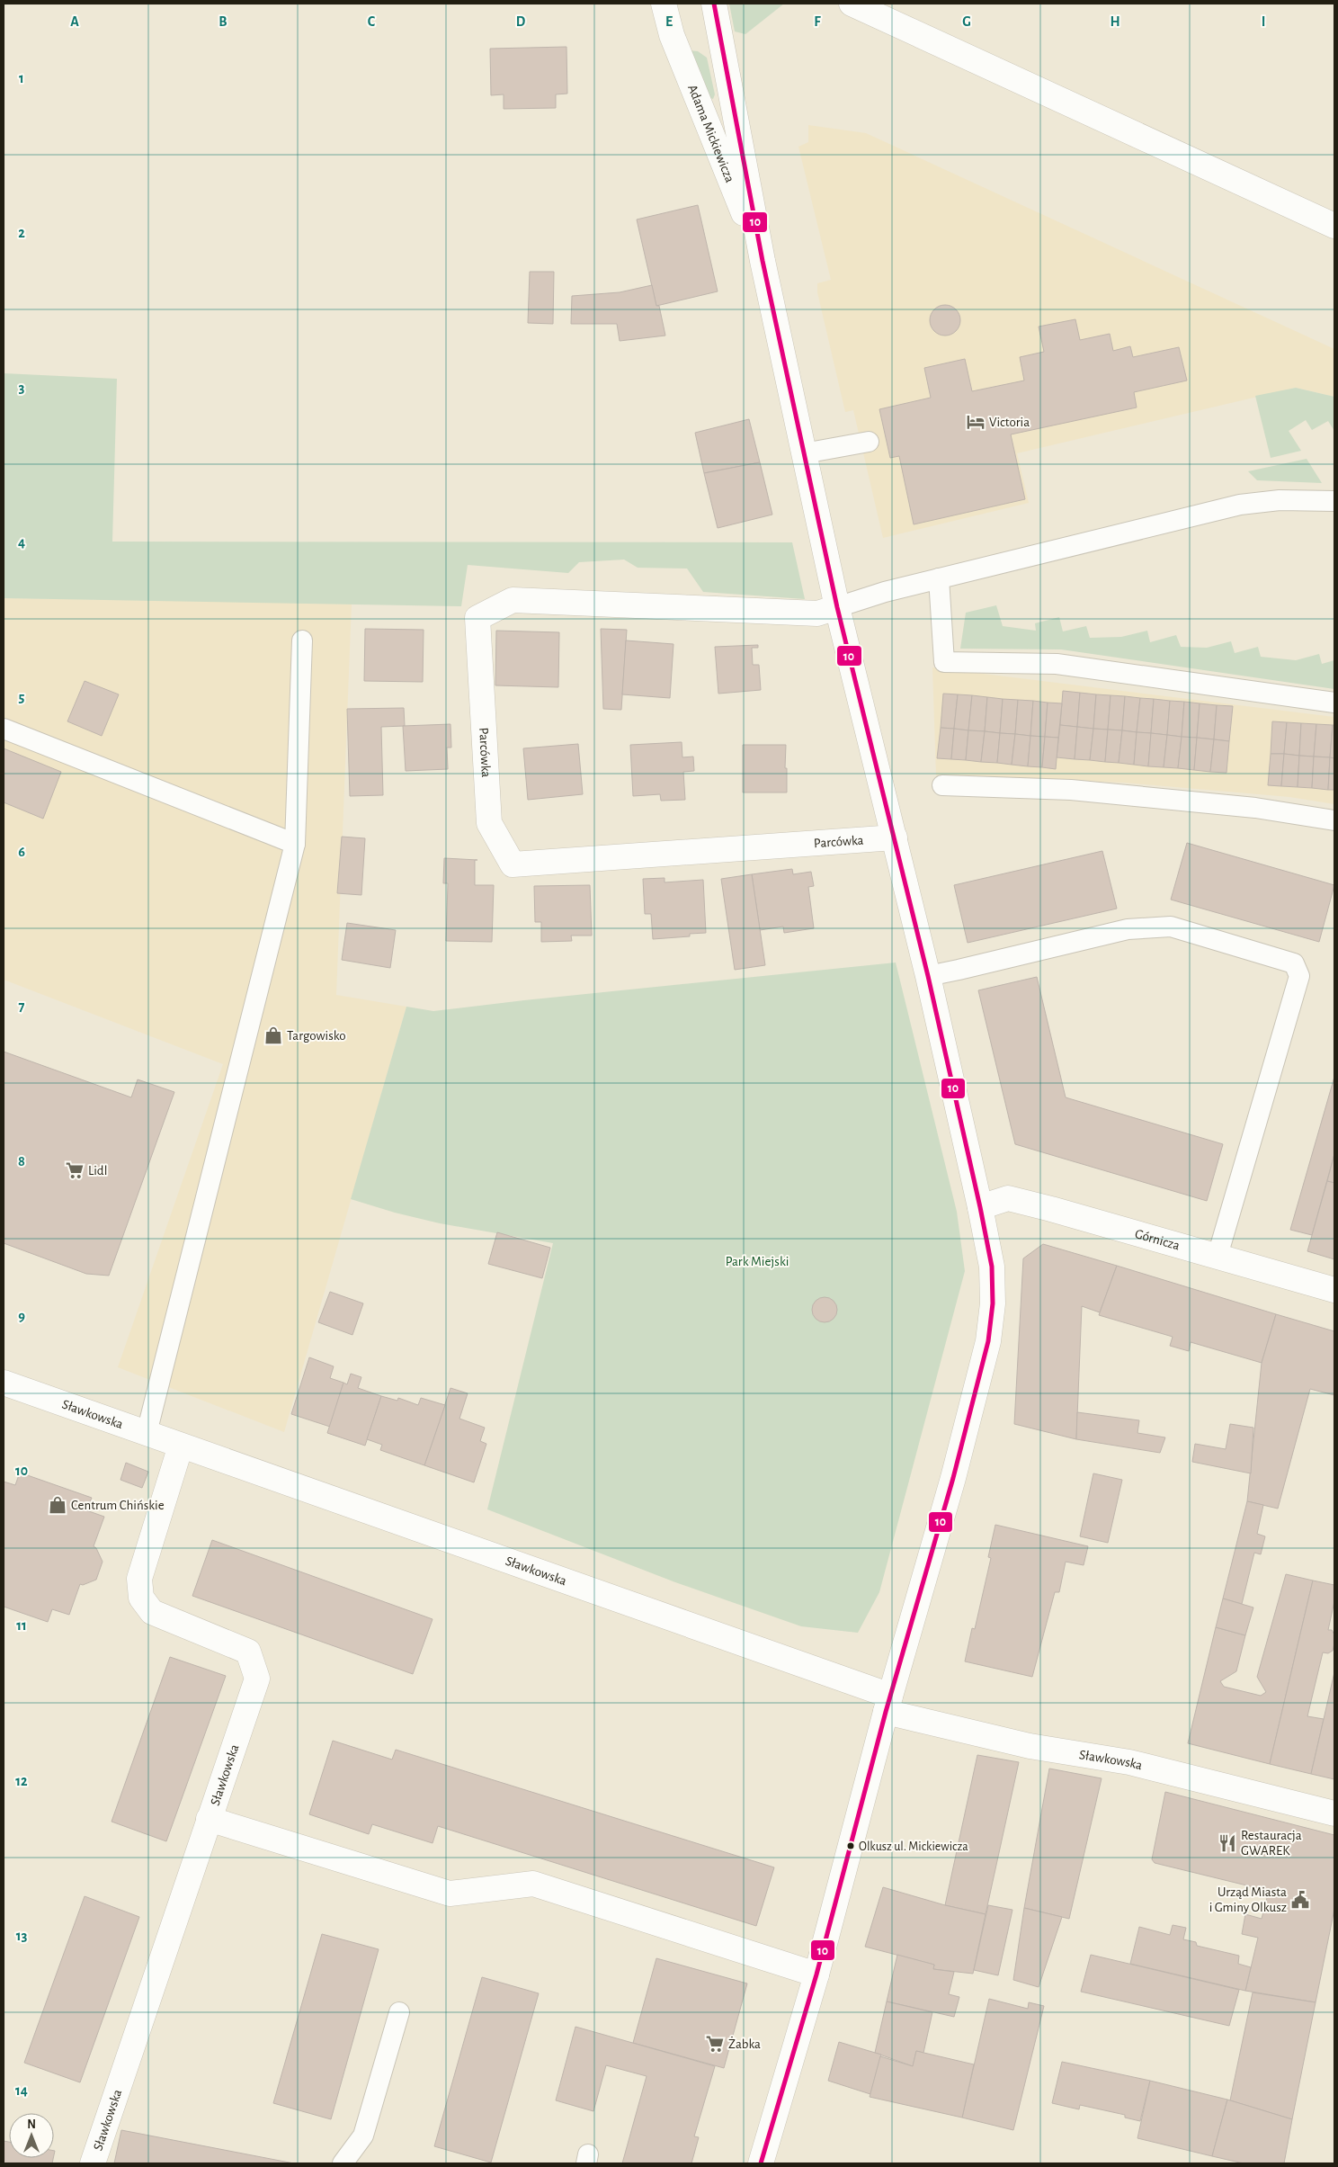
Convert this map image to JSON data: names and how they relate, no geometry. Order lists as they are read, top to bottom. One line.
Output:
{"streets":{"street":["Adama Mickiewicza","Parcówka","Górnicza","Sławkowska"]},"crossings":[["Adama Mickiewicza","Parcówka"],["Adama Mickiewicza","Górnicza"],["Adama Mickiewicza","Sławkowska"]],"parks":["Park Miejski"],"places":{"hotel":["Victoria"],"shop":["Targowisko","Centrum Chińskie"],"supermarket":["Lidl","Żabka"],"restaurant":["Restauracja GWAREK"],"other":["Olkusz ul. Mickiewicza"],"public building":["Urząd Miasta i Gminy Olkusz"]},"lines":["transit line 10"],"north":"top","grid":{"columns":["A","B","C","D","E","F","G","H","I"],"rows":["1","2","3","4","5","6","7","8","9","10","11","12","13","14"]}}
